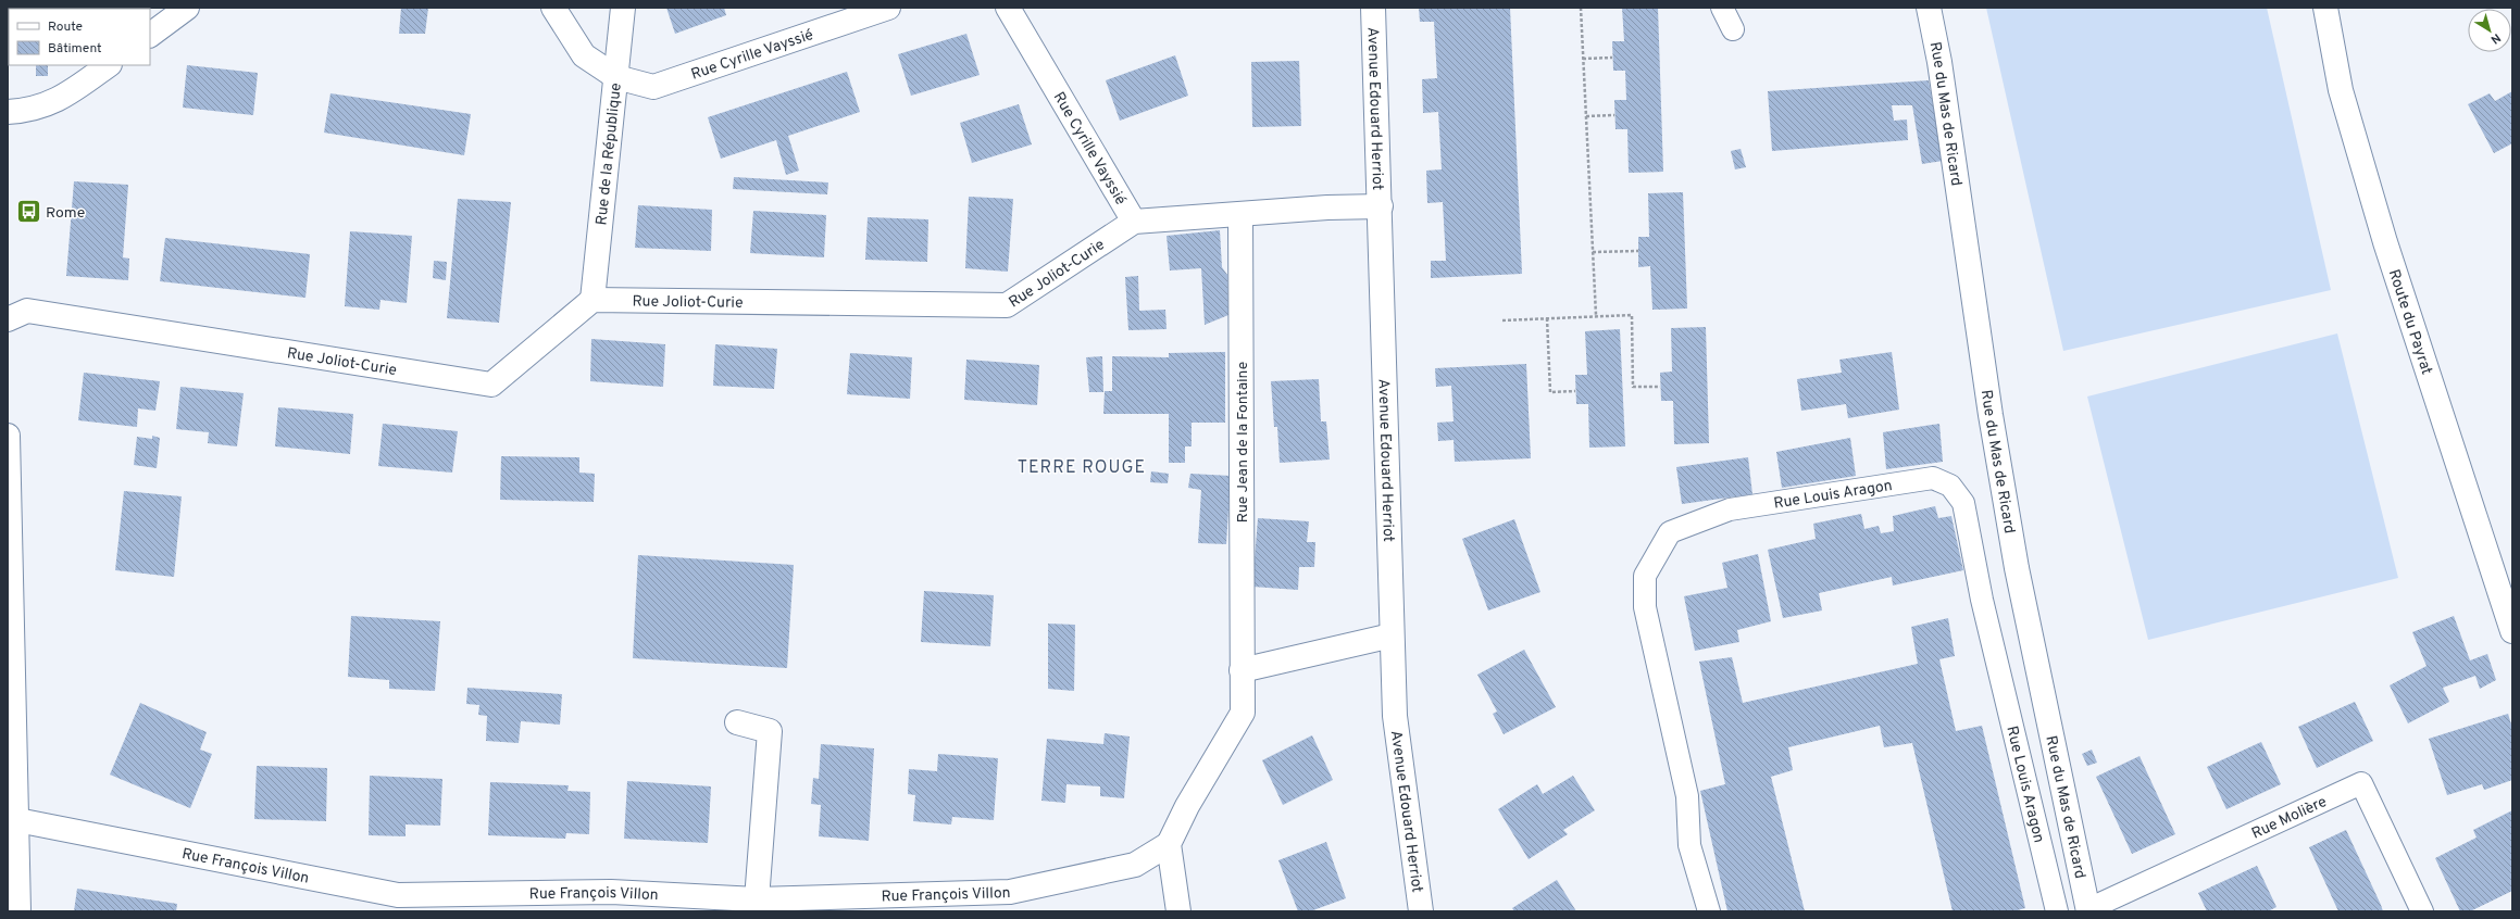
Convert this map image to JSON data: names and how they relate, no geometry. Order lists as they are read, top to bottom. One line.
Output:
{"streets":{"street":["Rue Cyrille Vayssié","Avenue Edouard Herriot","Rue du Mas de Ricard","Rue de la République","Rue Joliot-Curie","Route du Payrat","Rue Jean de la Fontaine","Rue François Villon"],"lane":["Rue Louis Aragon","Rue Molière"]},"crossings":[["Rue Cyrille Vayssié","Rue de la République"],["Rue Cyrille Vayssié","Rue Joliot-Curie"],["Avenue Edouard Herriot","Rue Joliot-Curie"],["Rue du Mas de Ricard","Rue Molière"],["Rue de la République","Rue Joliot-Curie"],["Rue Joliot-Curie","Rue Jean de la Fontaine"],["Rue Jean de la Fontaine","Rue François Villon"]],"districts":["TERRE ROUGE"],"places":{"bus stop":["Rome"]},"legend":["Route","Bâtiment"],"north":"bottom right"}
